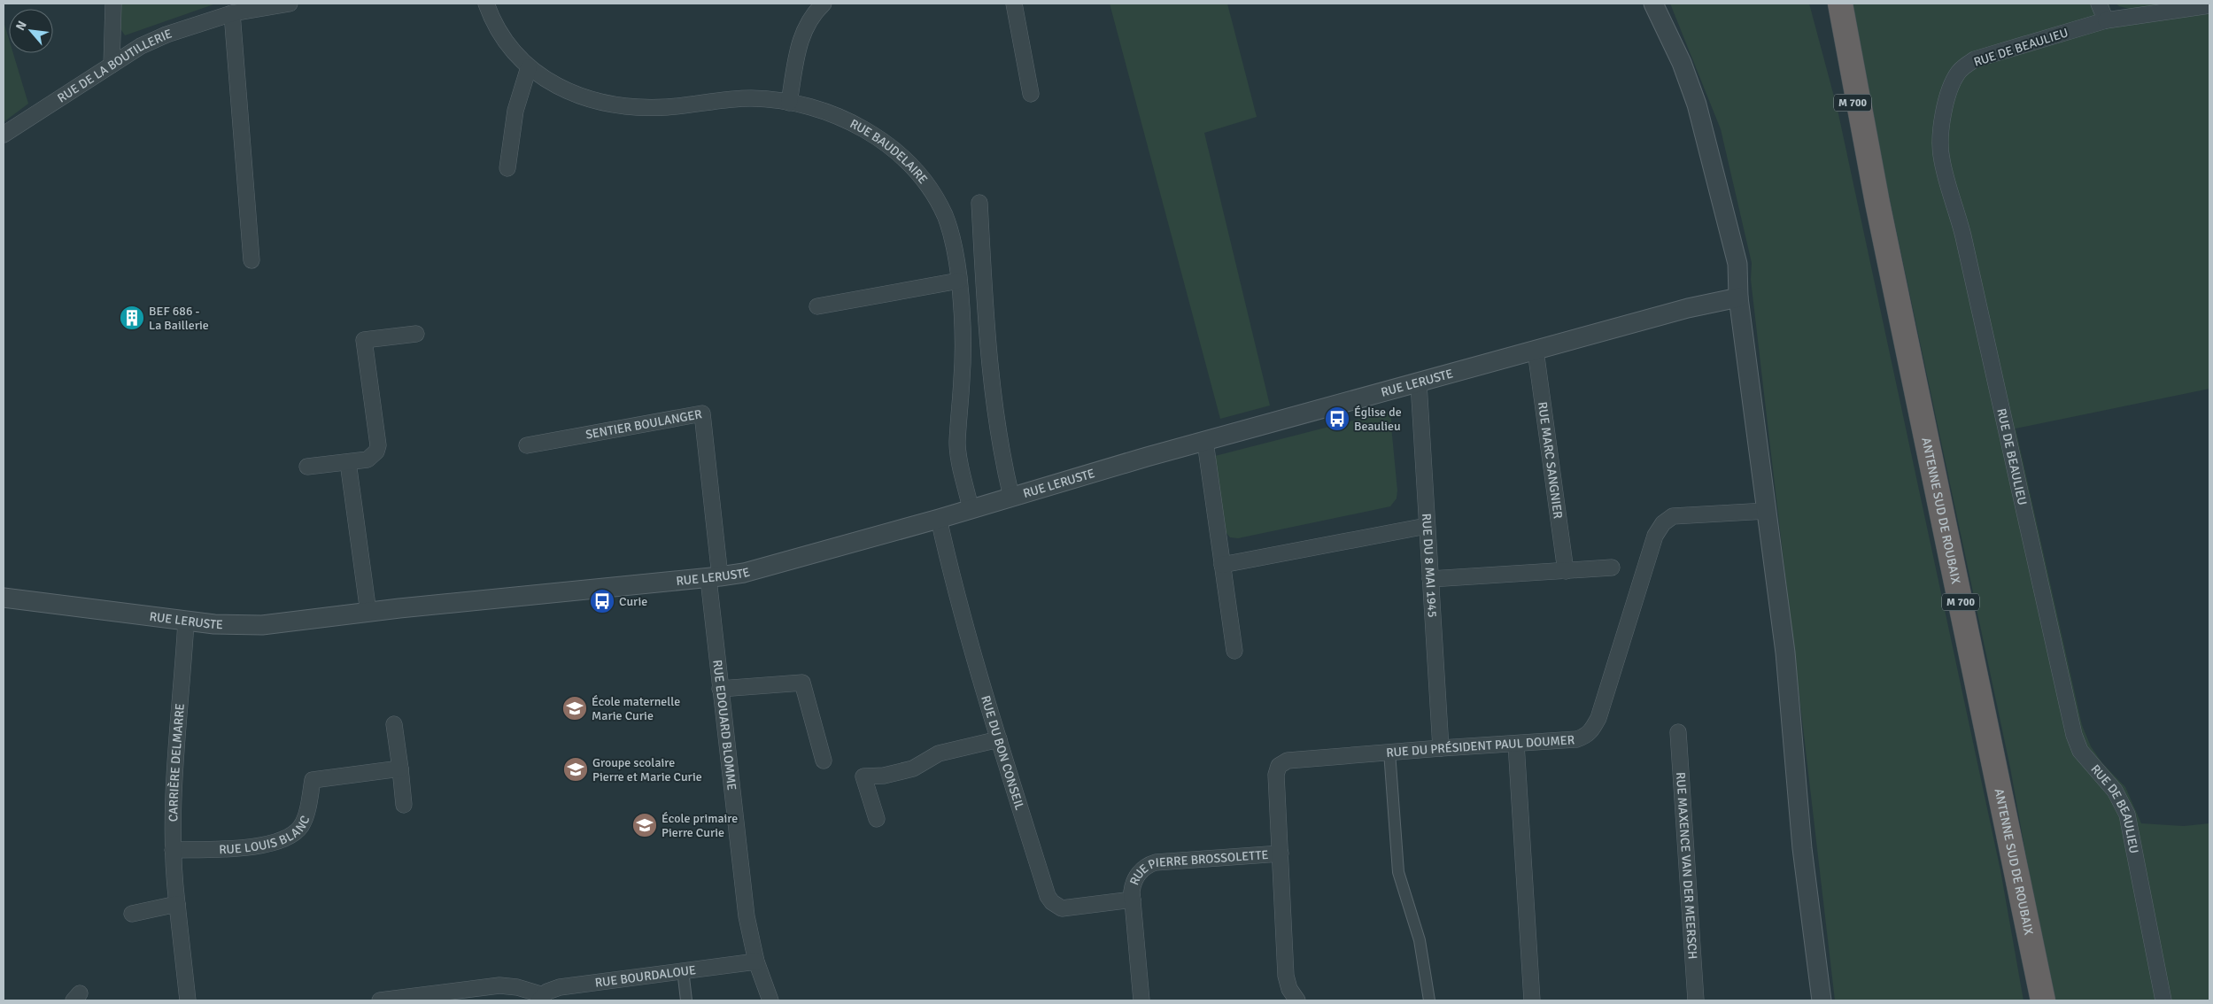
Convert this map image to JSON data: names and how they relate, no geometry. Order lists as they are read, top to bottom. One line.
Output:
{"streets":{"highway":["M 700","ANTENNE SUD DE ROUBAIX"],"street":["RUE DE BEAULIEU","RUE DE LA BOUTILLERIE","RUE BAUDELAIRE","RUE LERUSTE","SENTIER BOULANGER","RUE MARC SANGNIER","RUE DU 8 MAI 1945","RUE EDOUARD BLOMME","RUE DU PRÉSIDENT PAUL DOUMER","RUE DU BON CONSEIL","CARRIÈRE DELMARRE","RUE LOUIS BLANC","RUE MAXENCE VAN DER MEERSCH","RUE PIERRE BROSSOLETTE","RUE BOURDALOUE"]},"crossings":[["M 700","ANTENNE SUD DE ROUBAIX"],["RUE BAUDELAIRE","RUE LERUSTE"],["RUE LERUSTE","SENTIER BOULANGER"],["RUE LERUSTE","RUE MARC SANGNIER"],["RUE LERUSTE","RUE DU 8 MAI 1945"],["RUE LERUSTE","RUE EDOUARD BLOMME"],["RUE LERUSTE","RUE DU BON CONSEIL"],["RUE LERUSTE","CARRIÈRE DELMARRE"],["SENTIER BOULANGER","RUE EDOUARD BLOMME"],["RUE DU 8 MAI 1945","RUE DU PRÉSIDENT PAUL DOUMER"],["RUE EDOUARD BLOMME","RUE BOURDALOUE"],["RUE DU PRÉSIDENT PAUL DOUMER","RUE PIERRE BROSSOLETTE"],["RUE DU BON CONSEIL","RUE PIERRE BROSSOLETTE"],["CARRIÈRE DELMARRE","RUE LOUIS BLANC"]],"places":{"building":["BEF 686 - La Baillerie"],"bus stop":["Église de Beaulieu","Curie"],"school or university":["École maternelle Marie Curie","Groupe scolaire Pierre et Marie Curie","École primaire Pierre Curie"]},"north":"top left"}
